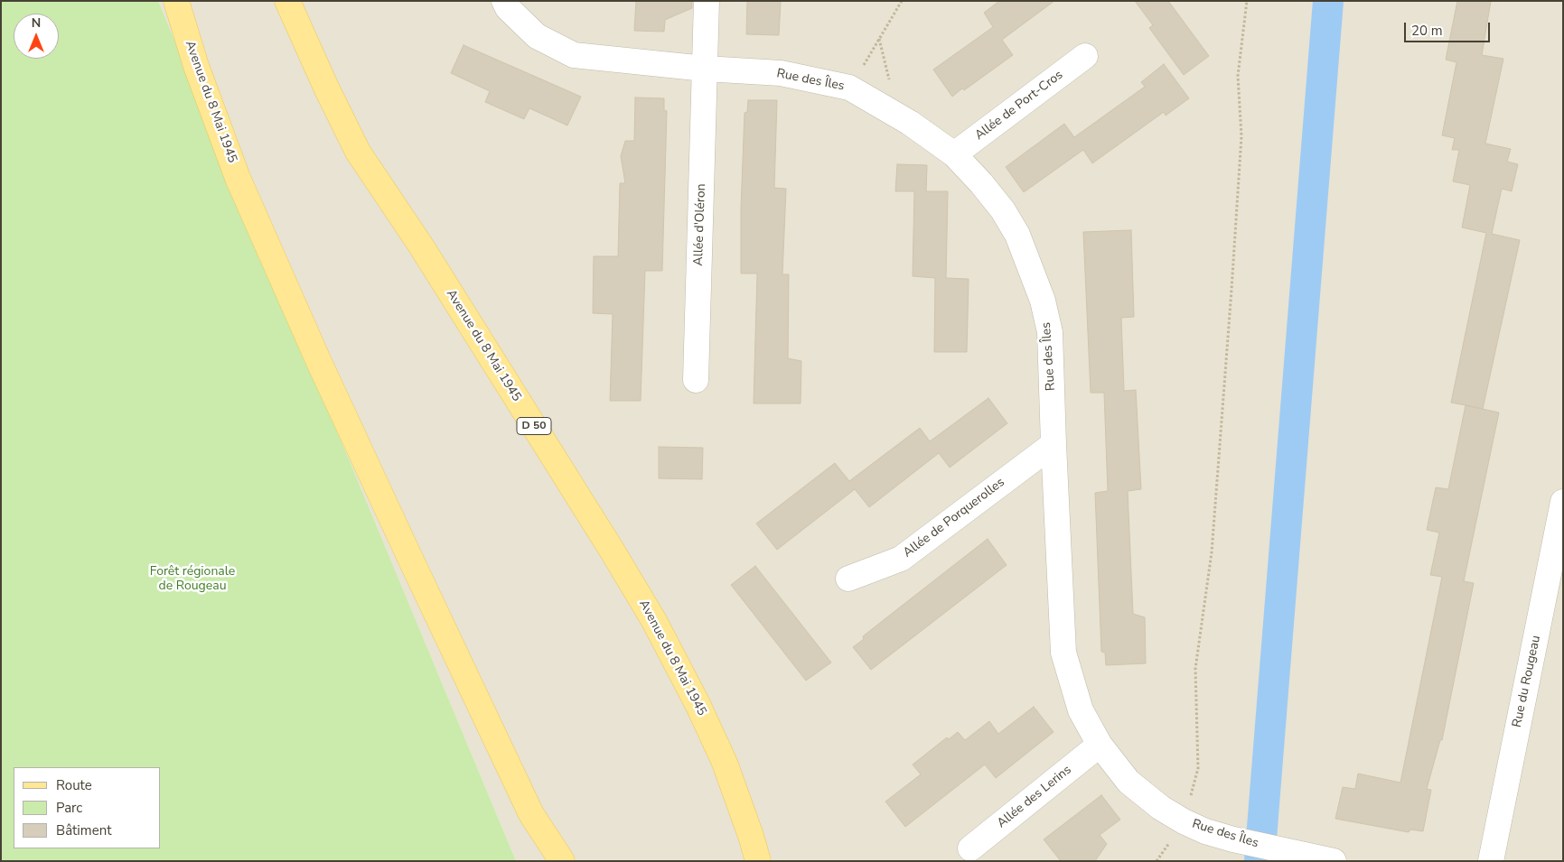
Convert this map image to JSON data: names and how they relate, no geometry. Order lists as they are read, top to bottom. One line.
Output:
{"streets":{"main road":["Avenue du 8 Mai 1945","D 50"],"street":["Rue des Îles","Allée de Port-Cros","Allée d'Oléron","Allée de Porquerolles","Rue du Rougeau","Allée des Lerins"]},"crossings":[["Rue des Îles","Allée de Port-Cros"],["Rue des Îles","Allée d'Oléron"],["Rue des Îles","Allée de Porquerolles"],["Rue des Îles","Allée des Lerins"]],"parks":["Forêt régionale de Rougeau"],"legend":["Route","Parc","Bâtiment"],"scale_bar":"20 m","north":"top"}
